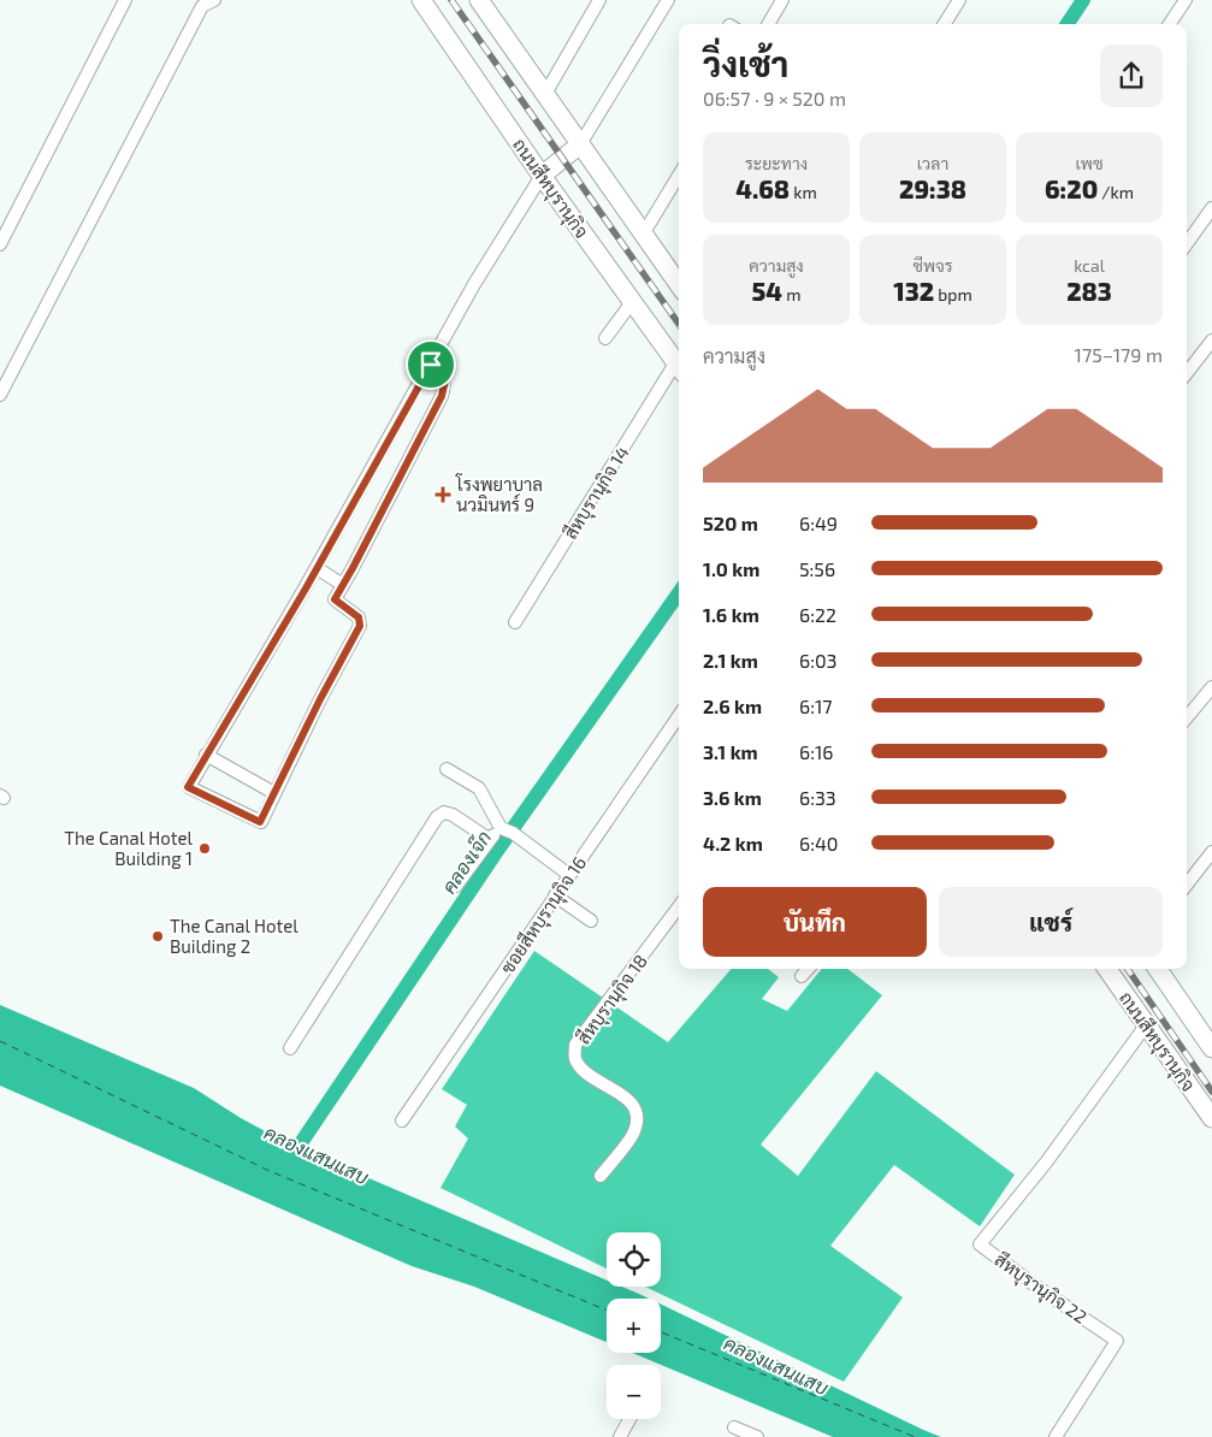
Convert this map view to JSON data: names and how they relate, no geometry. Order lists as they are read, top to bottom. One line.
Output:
{"streets":{"main road":["ถนนสีหบุรานุกิจ"],"street":["สีหบุรานุกิจ 14","ซอยสีหบุรานุกิจ 16","สีหบุรานุกิจ 18","สีหบุรานุกิจ 22"]},"crossings":[["ถนนสีหบุรานุกิจ","สีหบุรานุกิจ 14"],["ถนนสีหบุรานุกิจ","สีหบุรานุกิจ 22"]],"water":["คลองเจ๊ก","คลองแสนแสบ"],"places":{"health":["โรงพยาบาล นวมินทร์ 9"],"other":["The Canal Hotel Building 1","The Canal Hotel Building 2"]},"page":{"heading":["วิ่งเช้า","06:57 · 9 × 520 m"],"stats":[["ระยะทาง","4.68 km"],["เวลา","29:38"],["เพซ","6:20 /km"],["ความสูง","54 m"],["ชีพจร","132 bpm"],["kcal","283"]],"chart":["ความสูง","175–179 m"],"list":[{"name":"520 m","note":"6:49"},{"name":"1.0 km","note":"5:56"},{"name":"1.6 km","note":"6:22"},{"name":"2.1 km","note":"6:03"},{"name":"2.6 km","note":"6:17"},{"name":"3.1 km","note":"6:16"},{"name":"3.6 km","note":"6:33"},{"name":"4.2 km","note":"6:40"}],"buttons":["บันทึก","แชร์"],"map_buttons":["+","−"]}}
